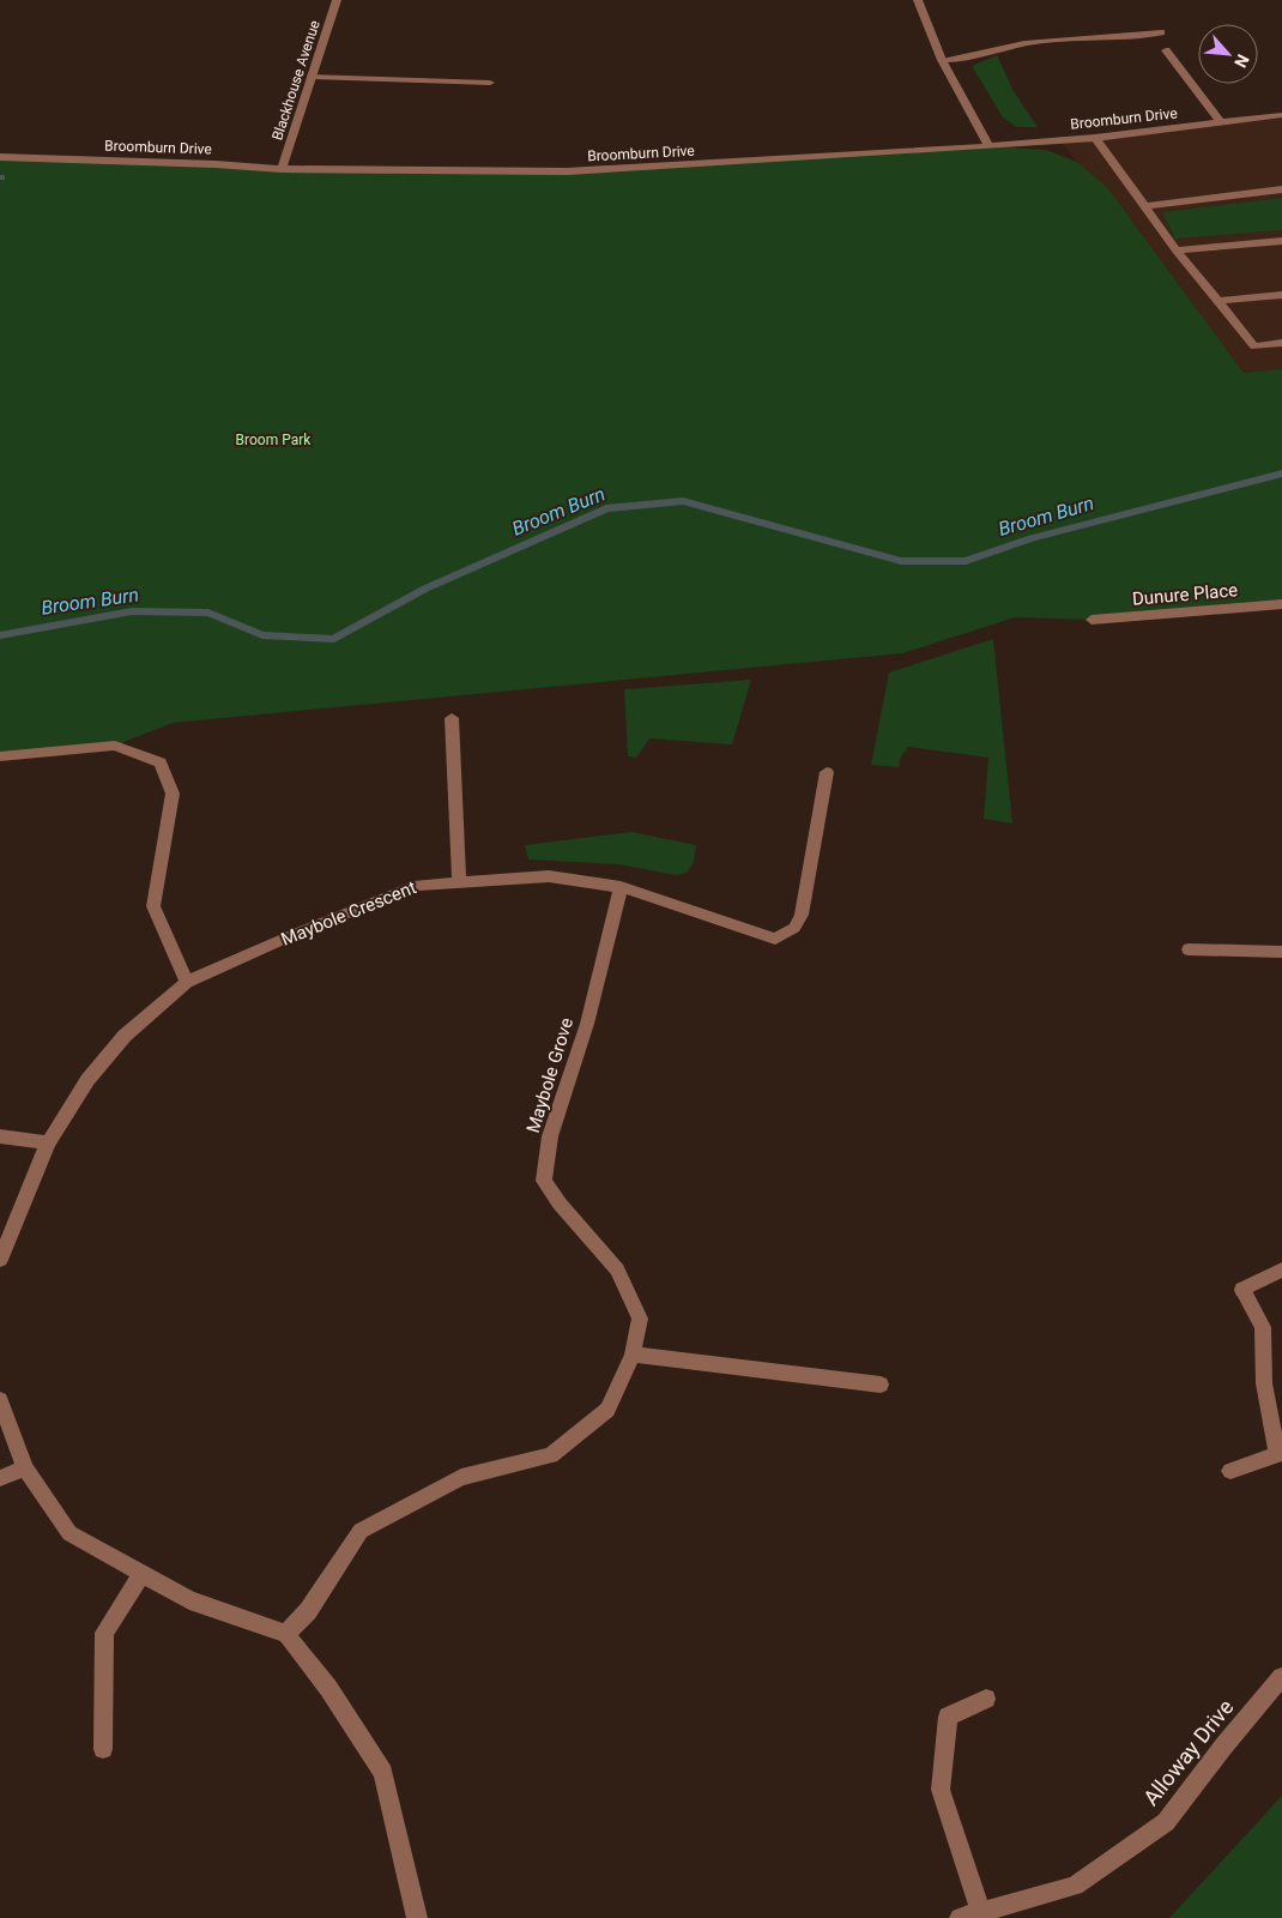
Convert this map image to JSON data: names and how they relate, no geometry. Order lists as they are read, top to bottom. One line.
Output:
{"streets":{"street":["Blackhouse Avenue","Broomburn Drive","Dunure Place","Maybole Crescent","Maybole Grove","Alloway Drive"]},"crossings":[["Blackhouse Avenue","Broomburn Drive"],["Maybole Crescent","Maybole Grove"]],"water":["Broom Burn"],"parks":["Broom Park"],"north":"bottom right"}
